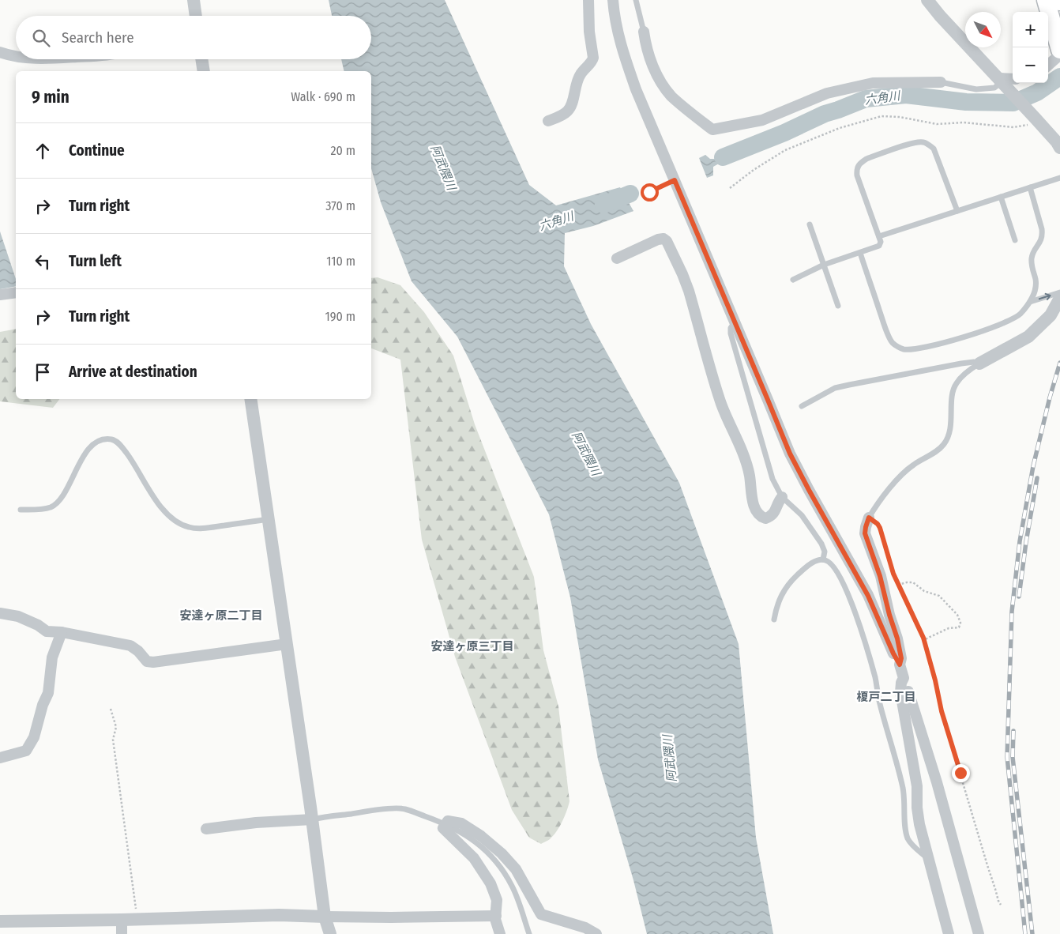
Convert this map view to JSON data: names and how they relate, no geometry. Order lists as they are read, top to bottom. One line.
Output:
{"districts":["安達ヶ原二丁目","安達ヶ原三丁目","榎戸二丁目"],"water":["六角川","阿武隈川"],"north":"bottom right","page":{"map_buttons":["+","−"],"search":"Search here","heading":["9 min","Walk · 690 m"],"list":[["Continue","20 m"],["Turn right","370 m"],["Turn left","110 m"],["Turn right","190 m"],"Arrive at destination"]}}
